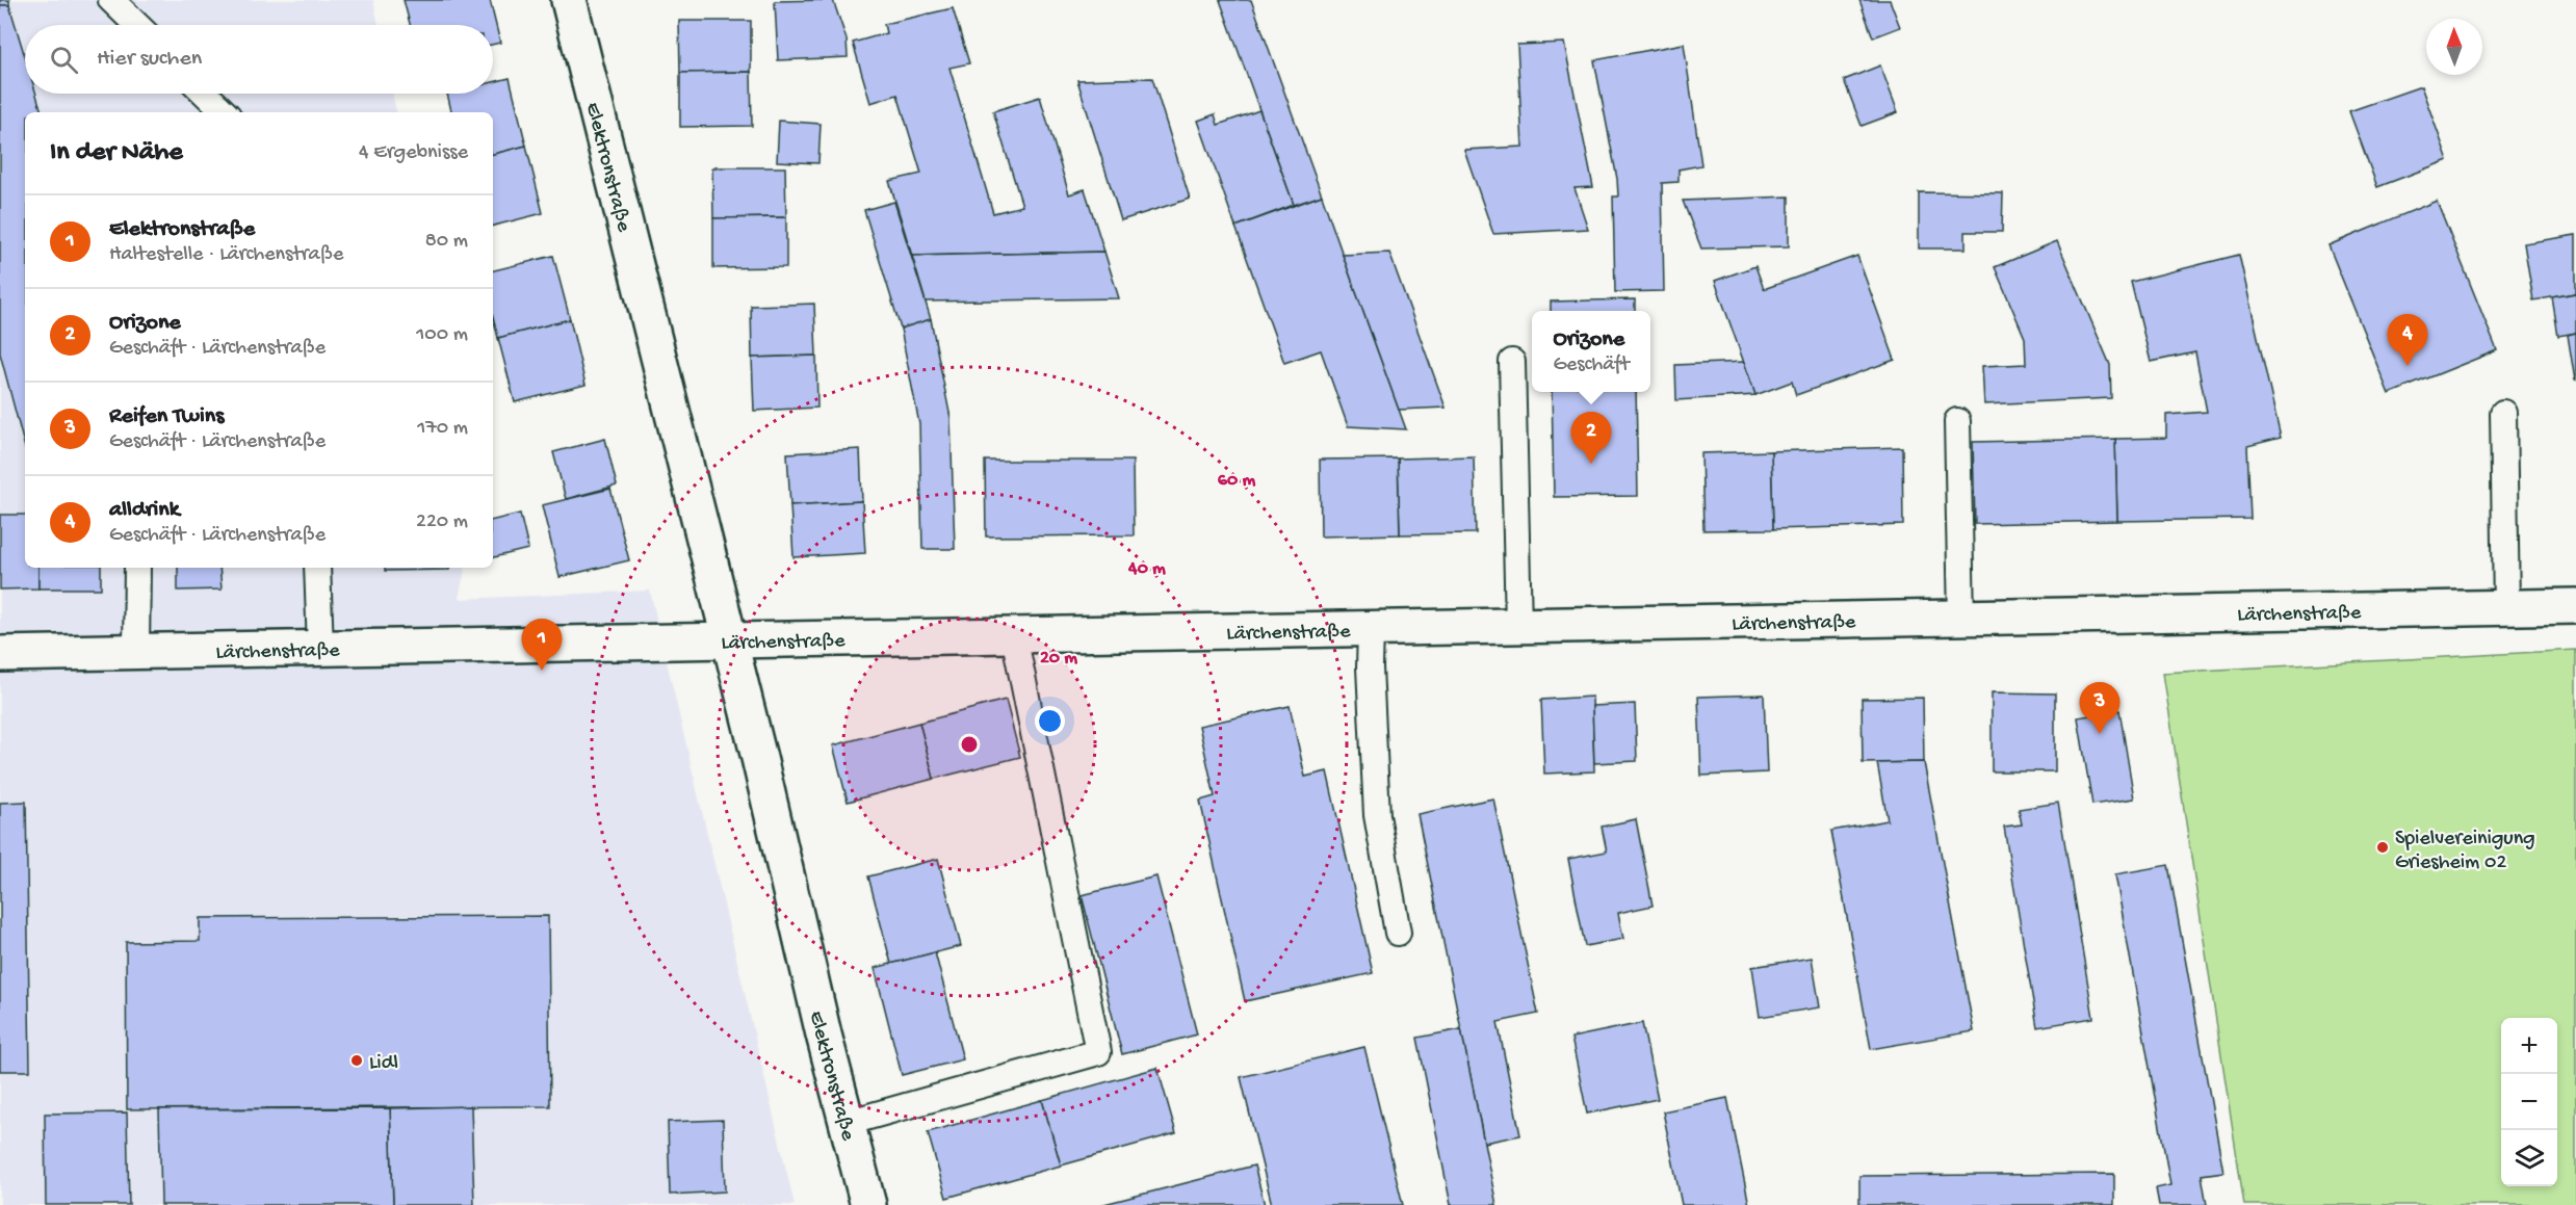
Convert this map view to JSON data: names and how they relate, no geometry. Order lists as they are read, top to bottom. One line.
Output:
{"streets":{"street":["Elektronstraße","Lärchenstraße"]},"crossings":[["Elektronstraße","Lärchenstraße"]],"places":["Spielvereinigung Griesheim 02","Lidl"],"north":"top","page":{"search":"Hier suchen","heading":["In der Nähe","4 Ergebnisse"],"list":[{"mark":"1","name":"Elektronstraße","note":"Haltestelle · Lärchenstraße","value":"80 m"},{"mark":"2","name":"Orizone","note":"Geschäft · Lärchenstraße","value":"100 m"},{"mark":"3","name":"Reifen Twins","note":"Geschäft · Lärchenstraße","value":"170 m"},{"mark":"4","name":"alldrink","note":"Geschäft · Lärchenstraße","value":"220 m"}],"popup":["Orizone","Geschäft"],"pins":["4","2","1","3"],"map_buttons":["+","−"]},"rings":["60 m","40 m","20 m"]}
